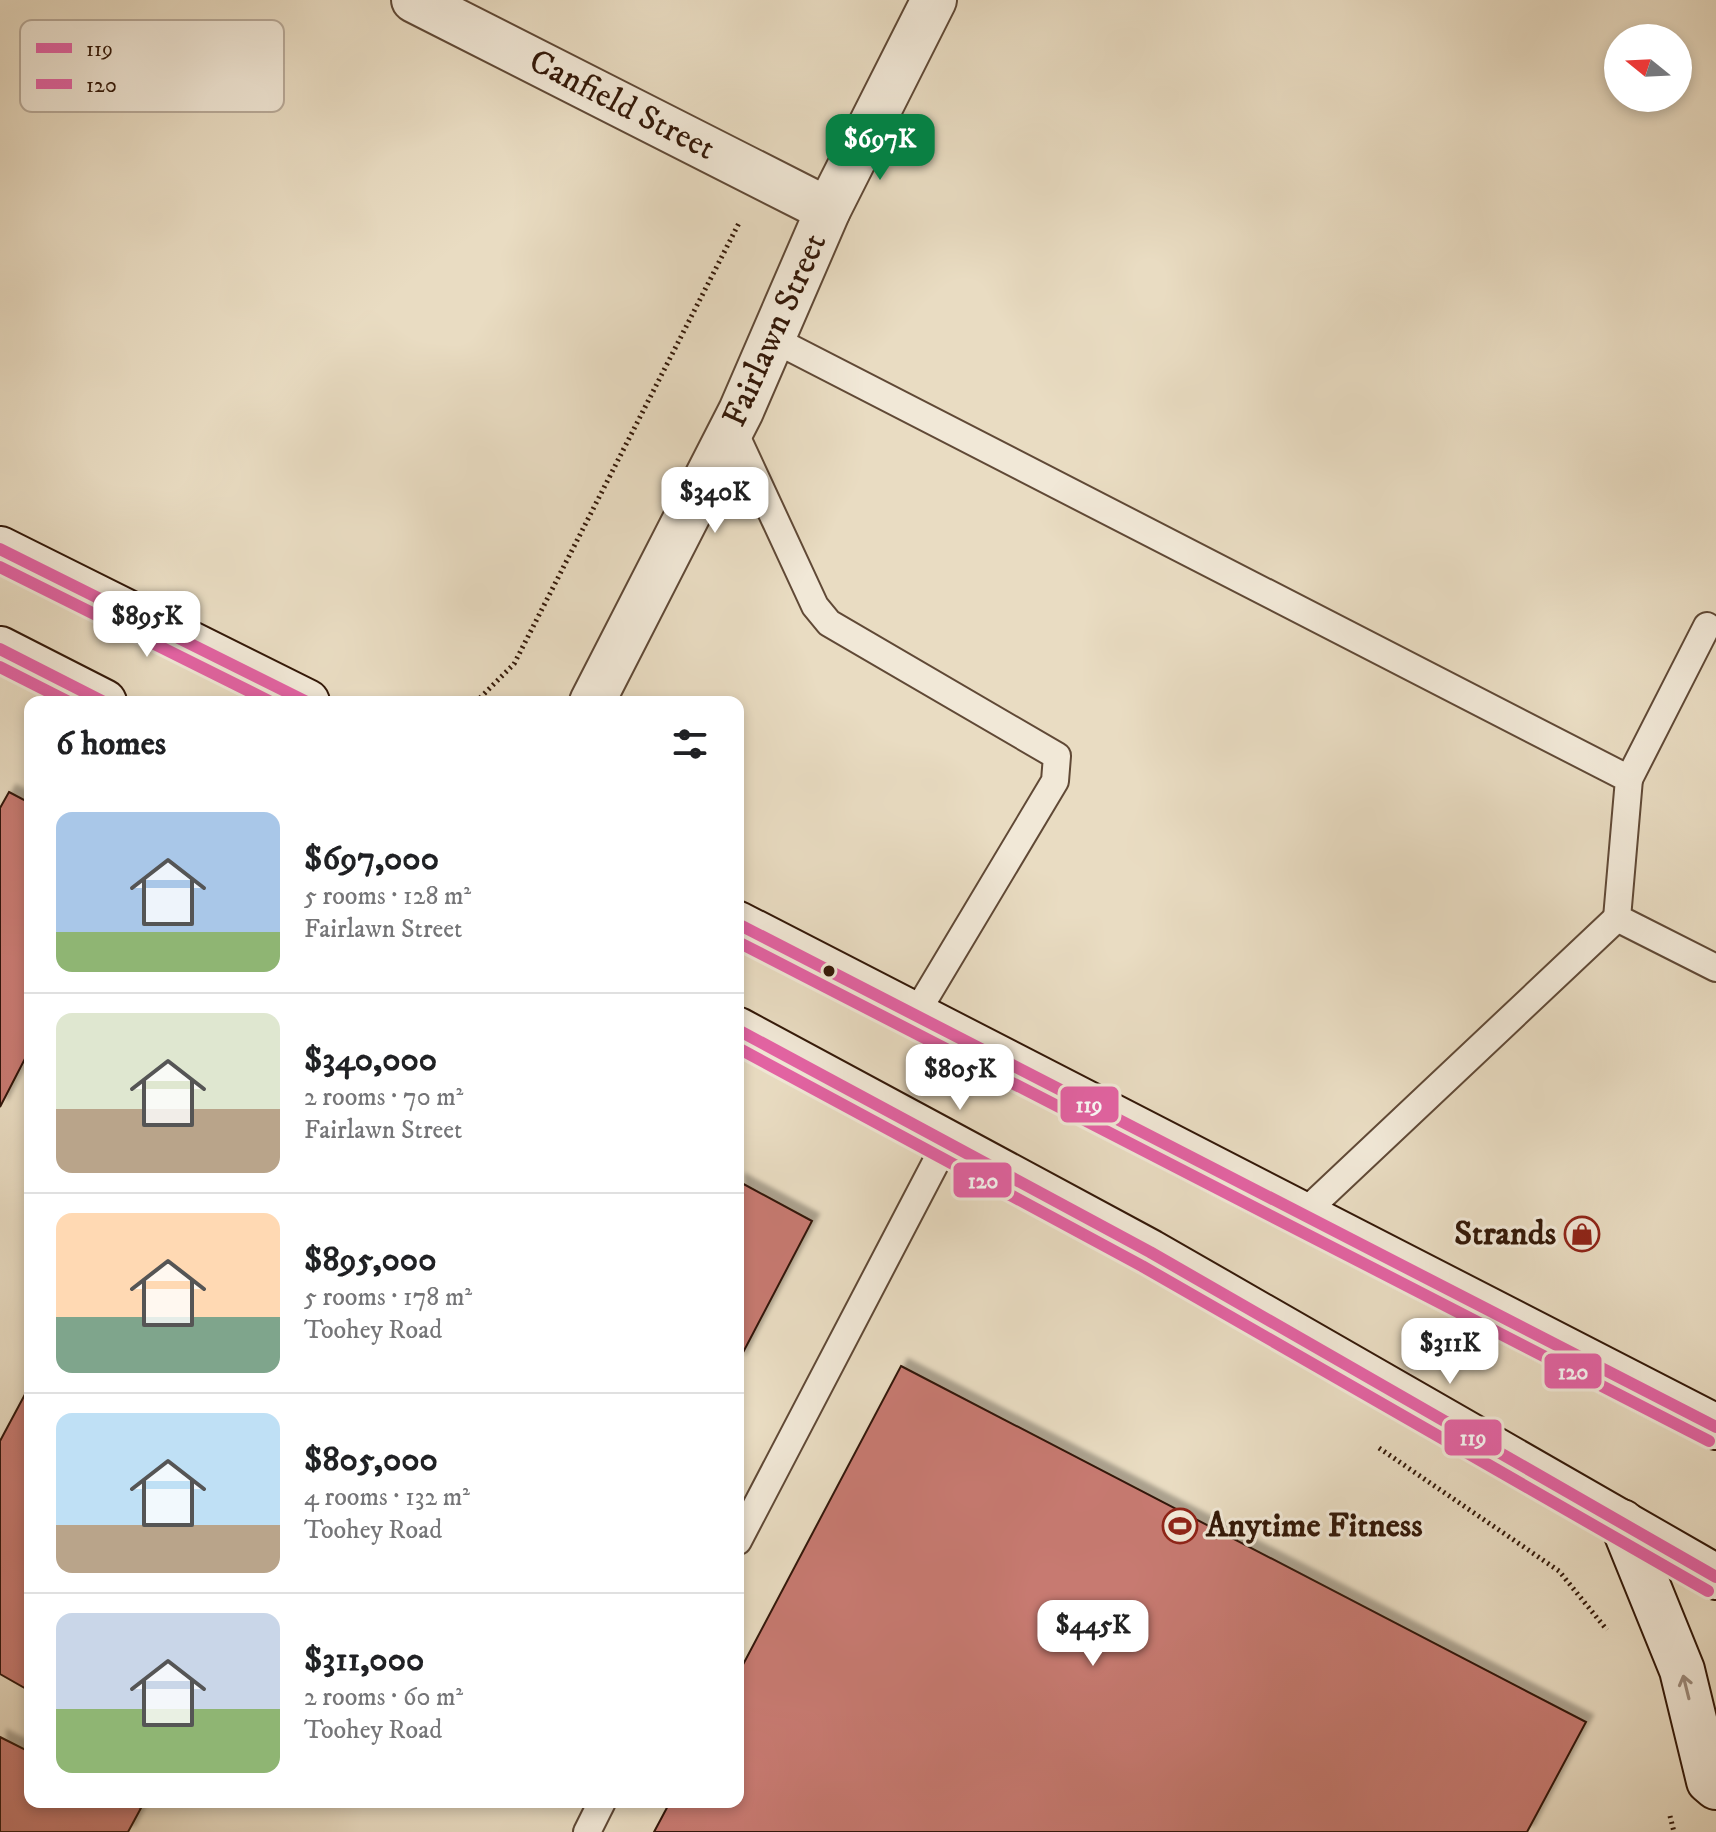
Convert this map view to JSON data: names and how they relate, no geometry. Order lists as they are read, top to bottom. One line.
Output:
{"streets":{"main road":["Canfield Street","Fairlawn Street"]},"crossings":[["Canfield Street","Fairlawn Street"]],"places":{"shop":["Strands"],"sports":["Anytime Fitness"]},"lines":["transit line 119","transit line 120"],"legend":["119","120"],"north":"left","page":{"price":["$697K","$340K","$895K","$805K","$311K","$445K"],"heading":"6 homes","list":[{"name":"$697,000","note":"5 rooms · 128 m² · Fairlawn Street"},{"name":"$340,000","note":"2 rooms · 70 m² · Fairlawn Street"},{"name":"$895,000","note":"5 rooms · 178 m² · Toohey Road"},{"name":"$805,000","note":"4 rooms · 132 m² · Toohey Road"},{"name":"$311,000","note":"2 rooms · 60 m² · Toohey Road"}]}}
